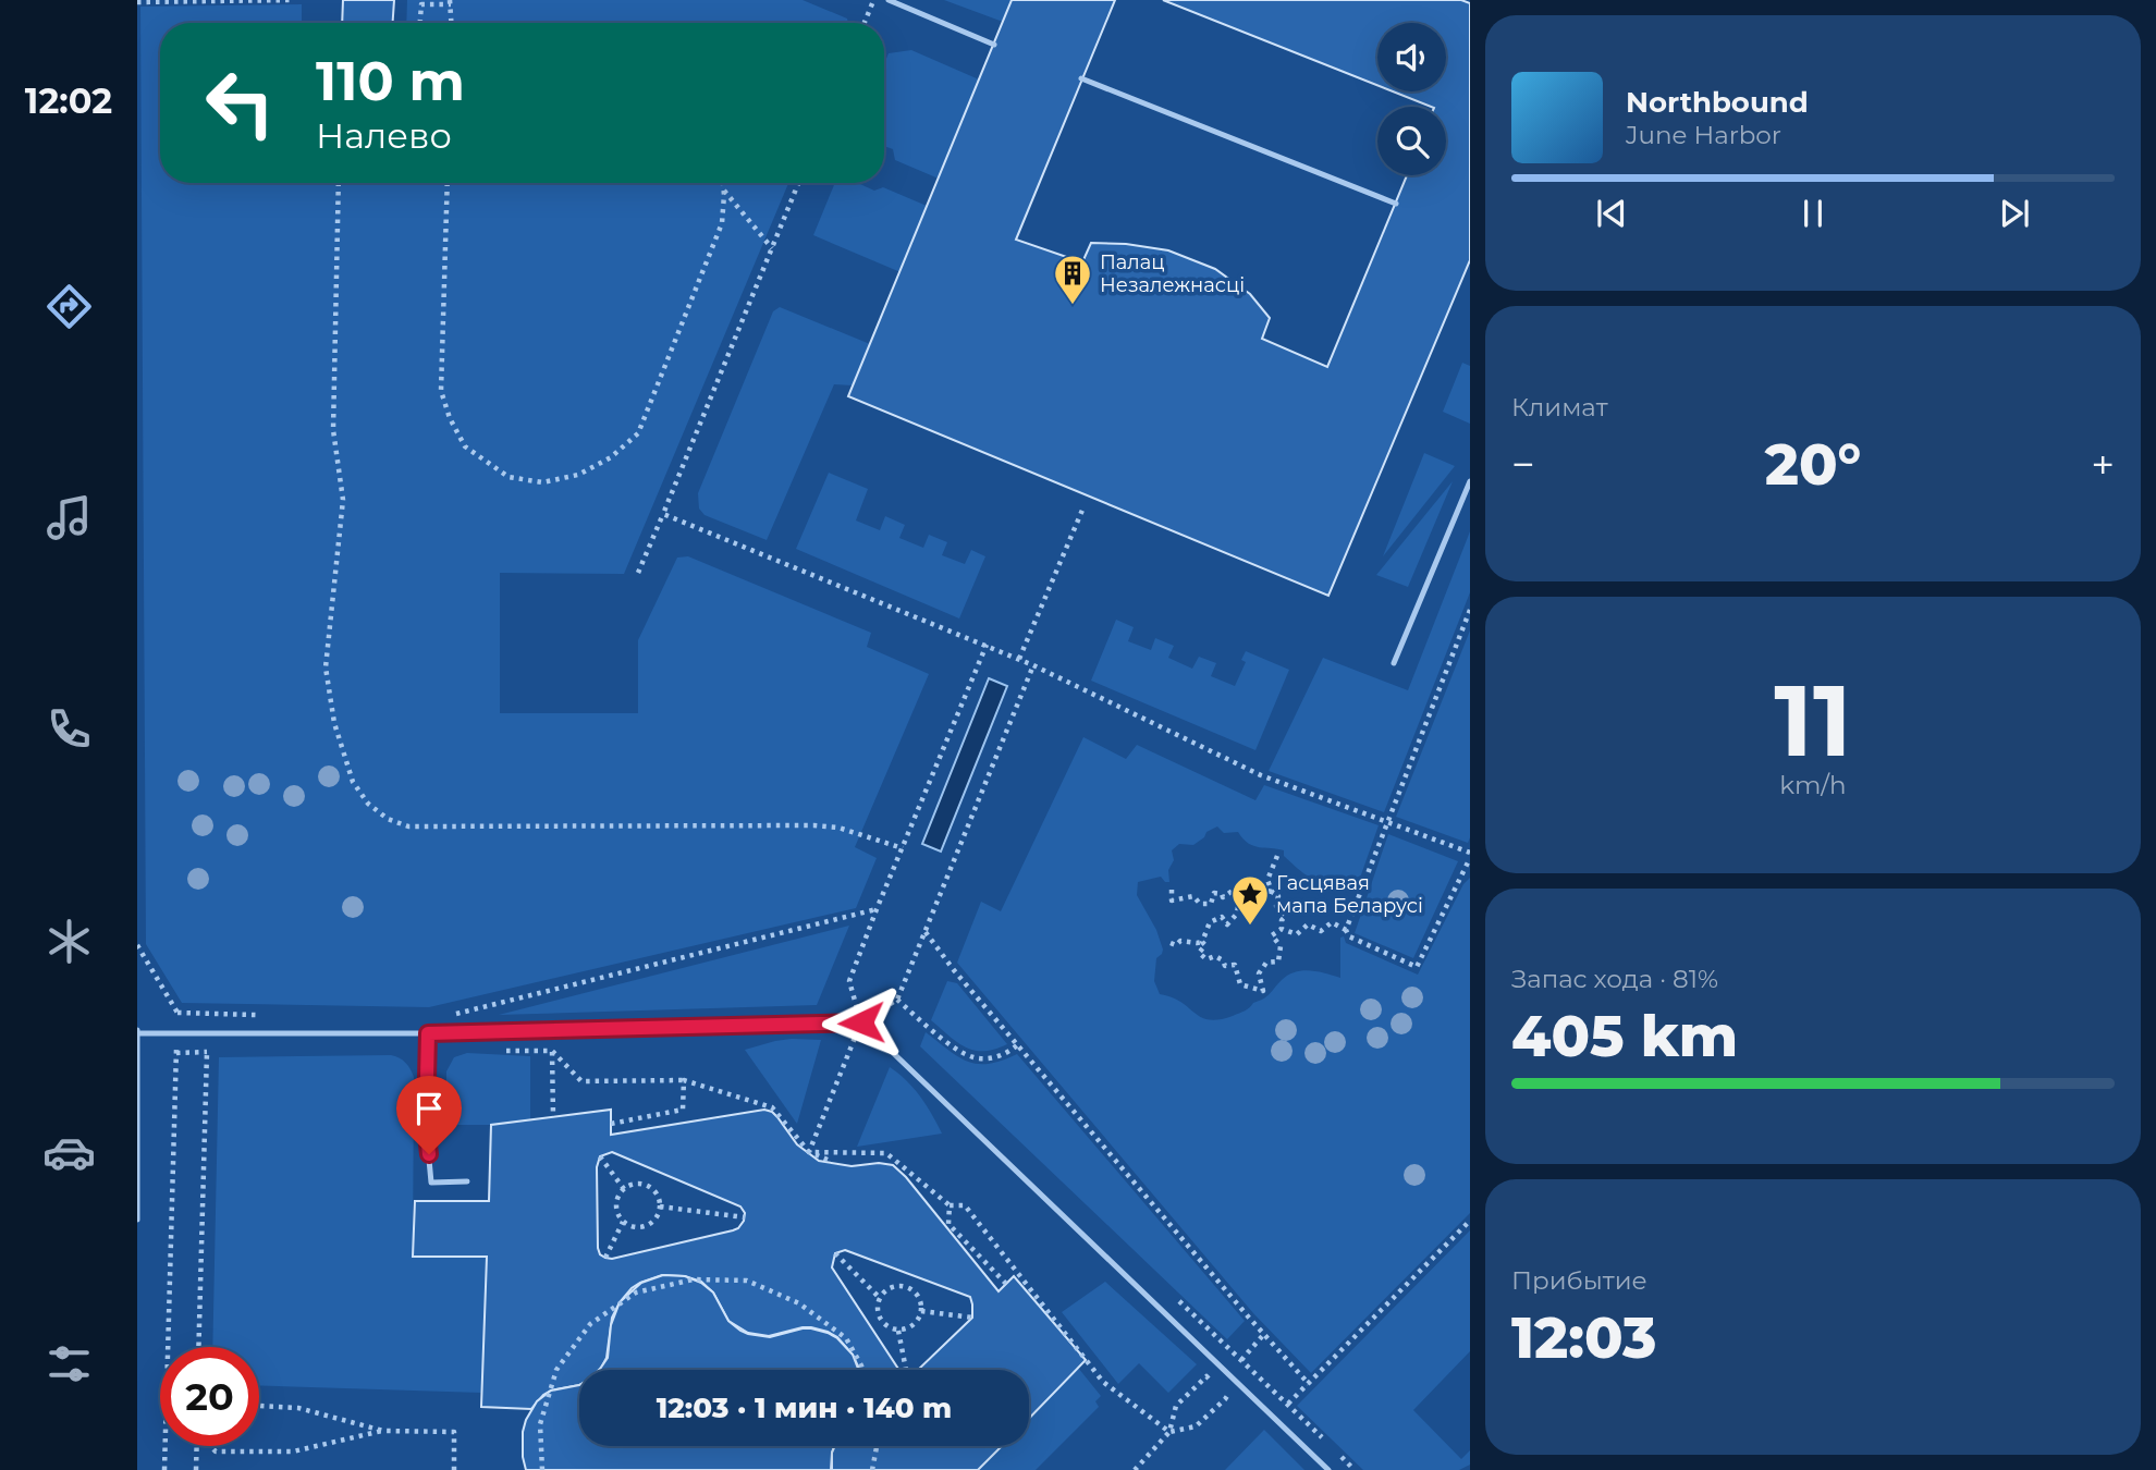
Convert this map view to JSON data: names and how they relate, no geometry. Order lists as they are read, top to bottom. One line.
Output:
{"places":{"building":["Палац Незалежнасці"],"place":["Гасцявая мапа Беларусі"]},"page":{"tabs":"12:02","turn":["110 m","Налево"],"song":["Northbound","June Harbor"],"tile":["Климат",["11","km/h"],["Запас хода · 81%","405 km"],["Прибытие","12:03"]],"heat":["−","20°","+"],"limit":"20","trip":"12:03 · 1 мин · 140 m"}}
